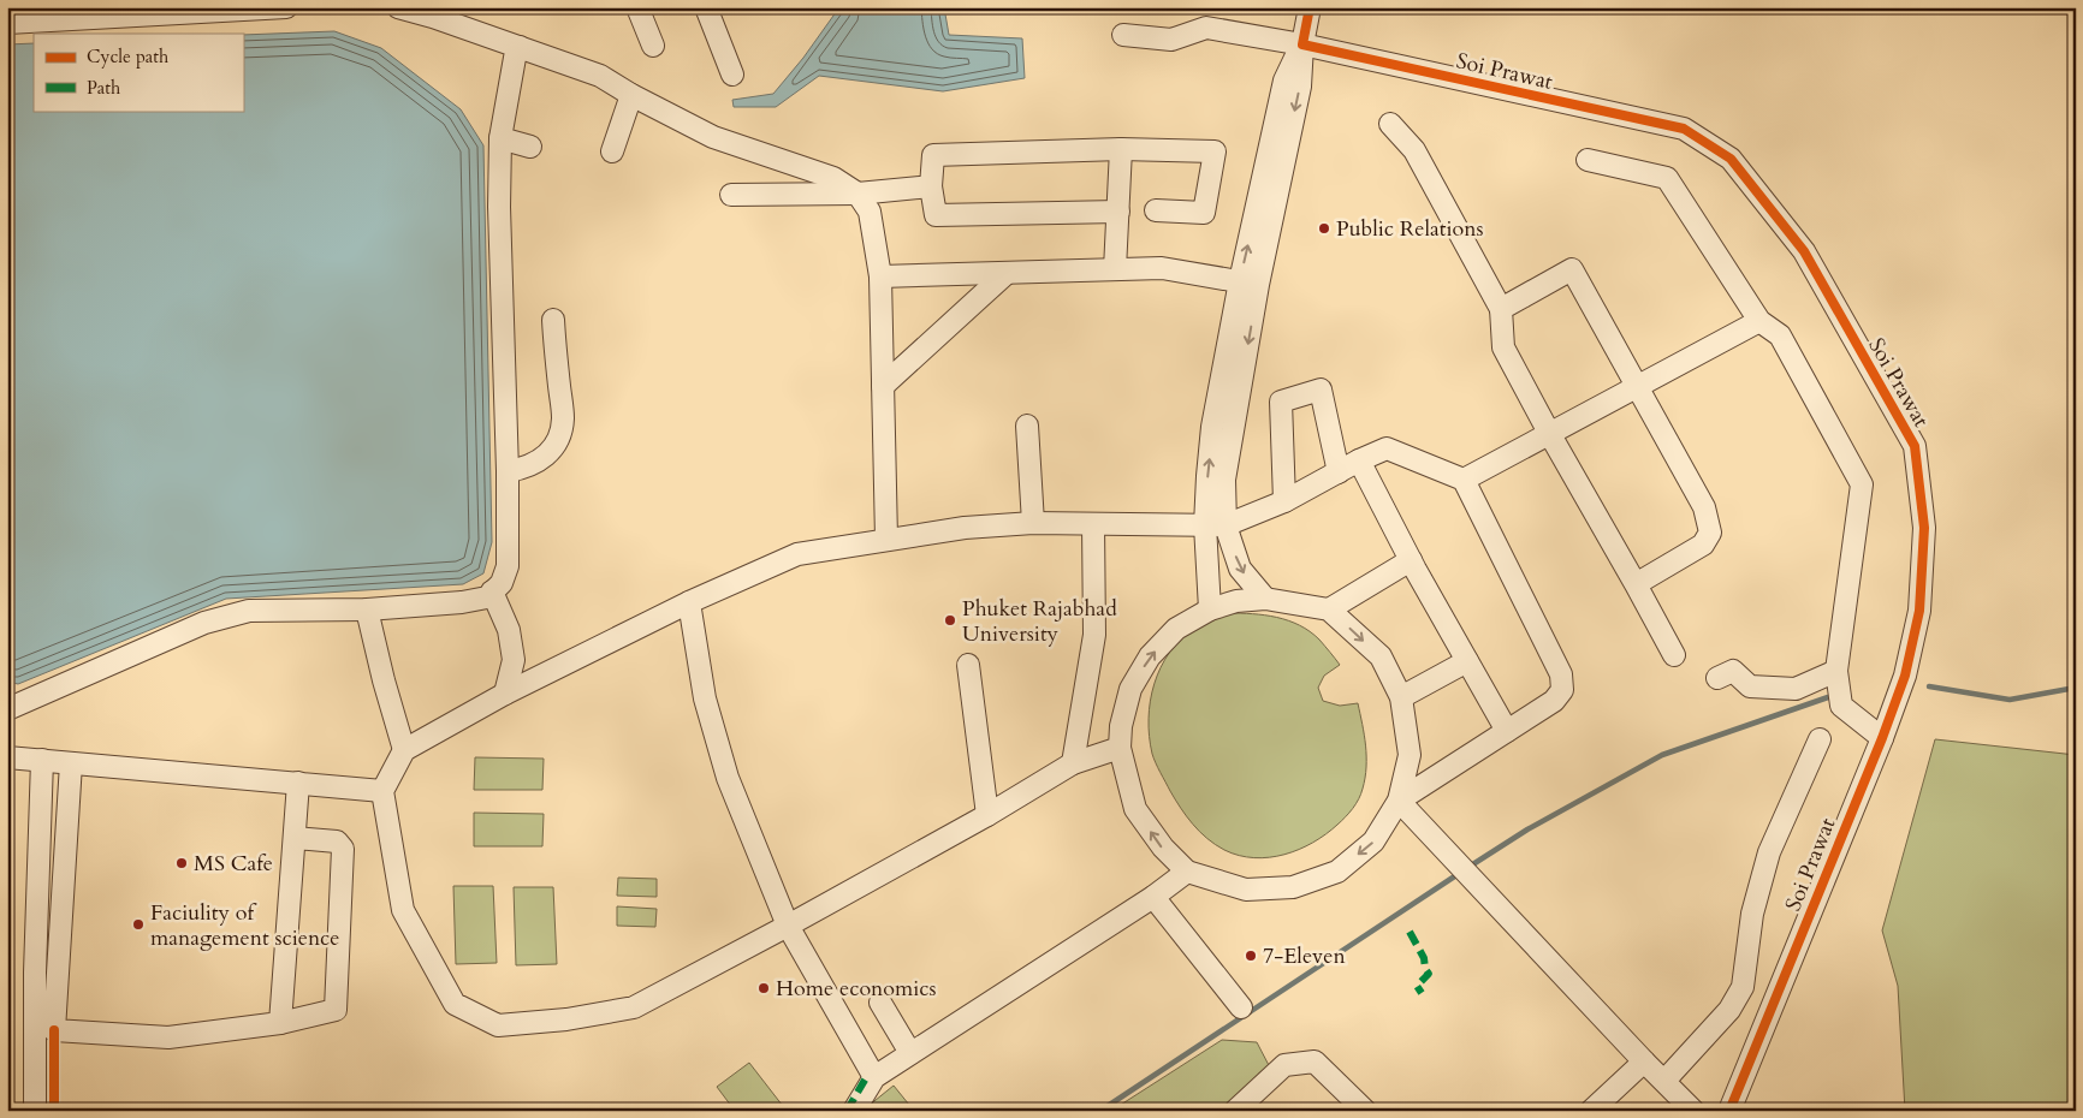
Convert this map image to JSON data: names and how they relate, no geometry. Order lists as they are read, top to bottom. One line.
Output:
{"streets":{"street":["Soi Prawat"]},"places":["Public Relations","Phuket Rajabhad University","MS Cafe","Faciulity of management science","7-Eleven","Home economics"],"legend":["Cycle path","Path"]}
